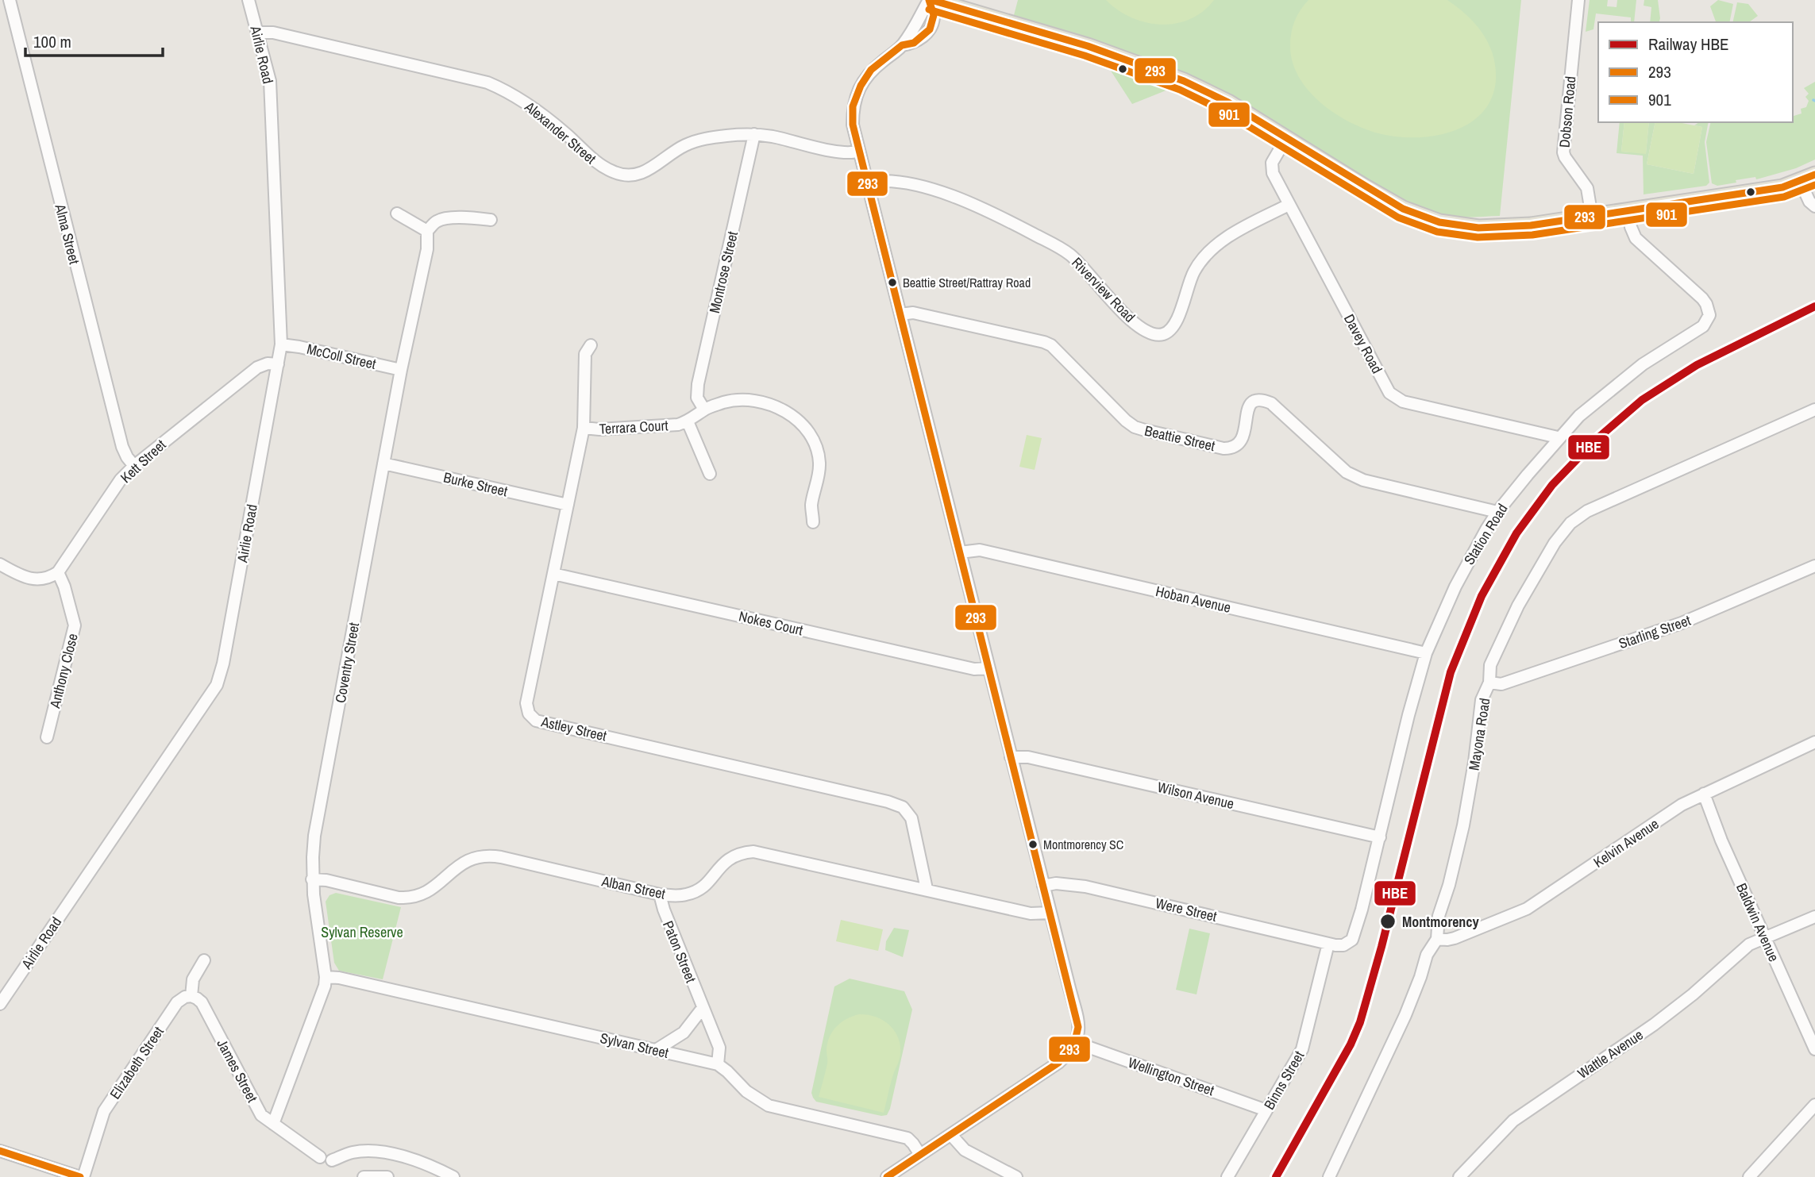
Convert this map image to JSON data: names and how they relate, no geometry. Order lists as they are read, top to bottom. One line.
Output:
{"streets":{"street":["Airlie Road","Dobson Road","Alexander Street","Alma Street","Montrose Street","Riverview Road","Davey Road","McColl Street","Terrara Court","Beattie Street","Kett Street","Burke Street","Station Road","Hoban Avenue","Nokes Court","Starling Street","Coventry Street","Anthony Close","Astley Street","Mayona Road","Wilson Avenue","Kelvin Avenue","Alban Street","Were Street","Baldwin Avenue","Paton Street","Sylvan Street","Wattle Avenue","Elizabeth Street","James Street","Wellington Street","Binns Street"]},"crossings":[["Airlie Road","Alexander Street"],["Airlie Road","McColl Street"],["Airlie Road","Kett Street"],["Alexander Street","Montrose Street"],["Alma Street","Kett Street"],["Montrose Street","Terrara Court"],["Riverview Road","Davey Road"],["Davey Road","Station Road"],["McColl Street","Coventry Street"],["Terrara Court","Astley Street"],["Beattie Street","Station Road"],["Kett Street","Anthony Close"],["Burke Street","Coventry Street"],["Burke Street","Astley Street"],["Station Road","Hoban Avenue"],["Station Road","Wilson Avenue"],["Station Road","Were Street"],["Station Road","Binns Street"],["Nokes Court","Astley Street"],["Starling Street","Mayona Road"],["Coventry Street","Alban Street"],["Coventry Street","Sylvan Street"],["Coventry Street","James Street"],["Astley Street","Alban Street"],["Mayona Road","Kelvin Avenue"],["Kelvin Avenue","Baldwin Avenue"],["Alban Street","Paton Street"],["Were Street","Binns Street"],["Baldwin Avenue","Wattle Avenue"],["Paton Street","Sylvan Street"],["Elizabeth Street","James Street"],["Wellington Street","Binns Street"]],"parks":["Sylvan Reserve"],"places":["Beattie Street/Rattray Road","Montmorency SC","Montmorency"],"lines":["transit line 293","transit line 901","rail line HBE"],"legend":["Railway HBE","293","901"],"scale_bar":"100 m"}
